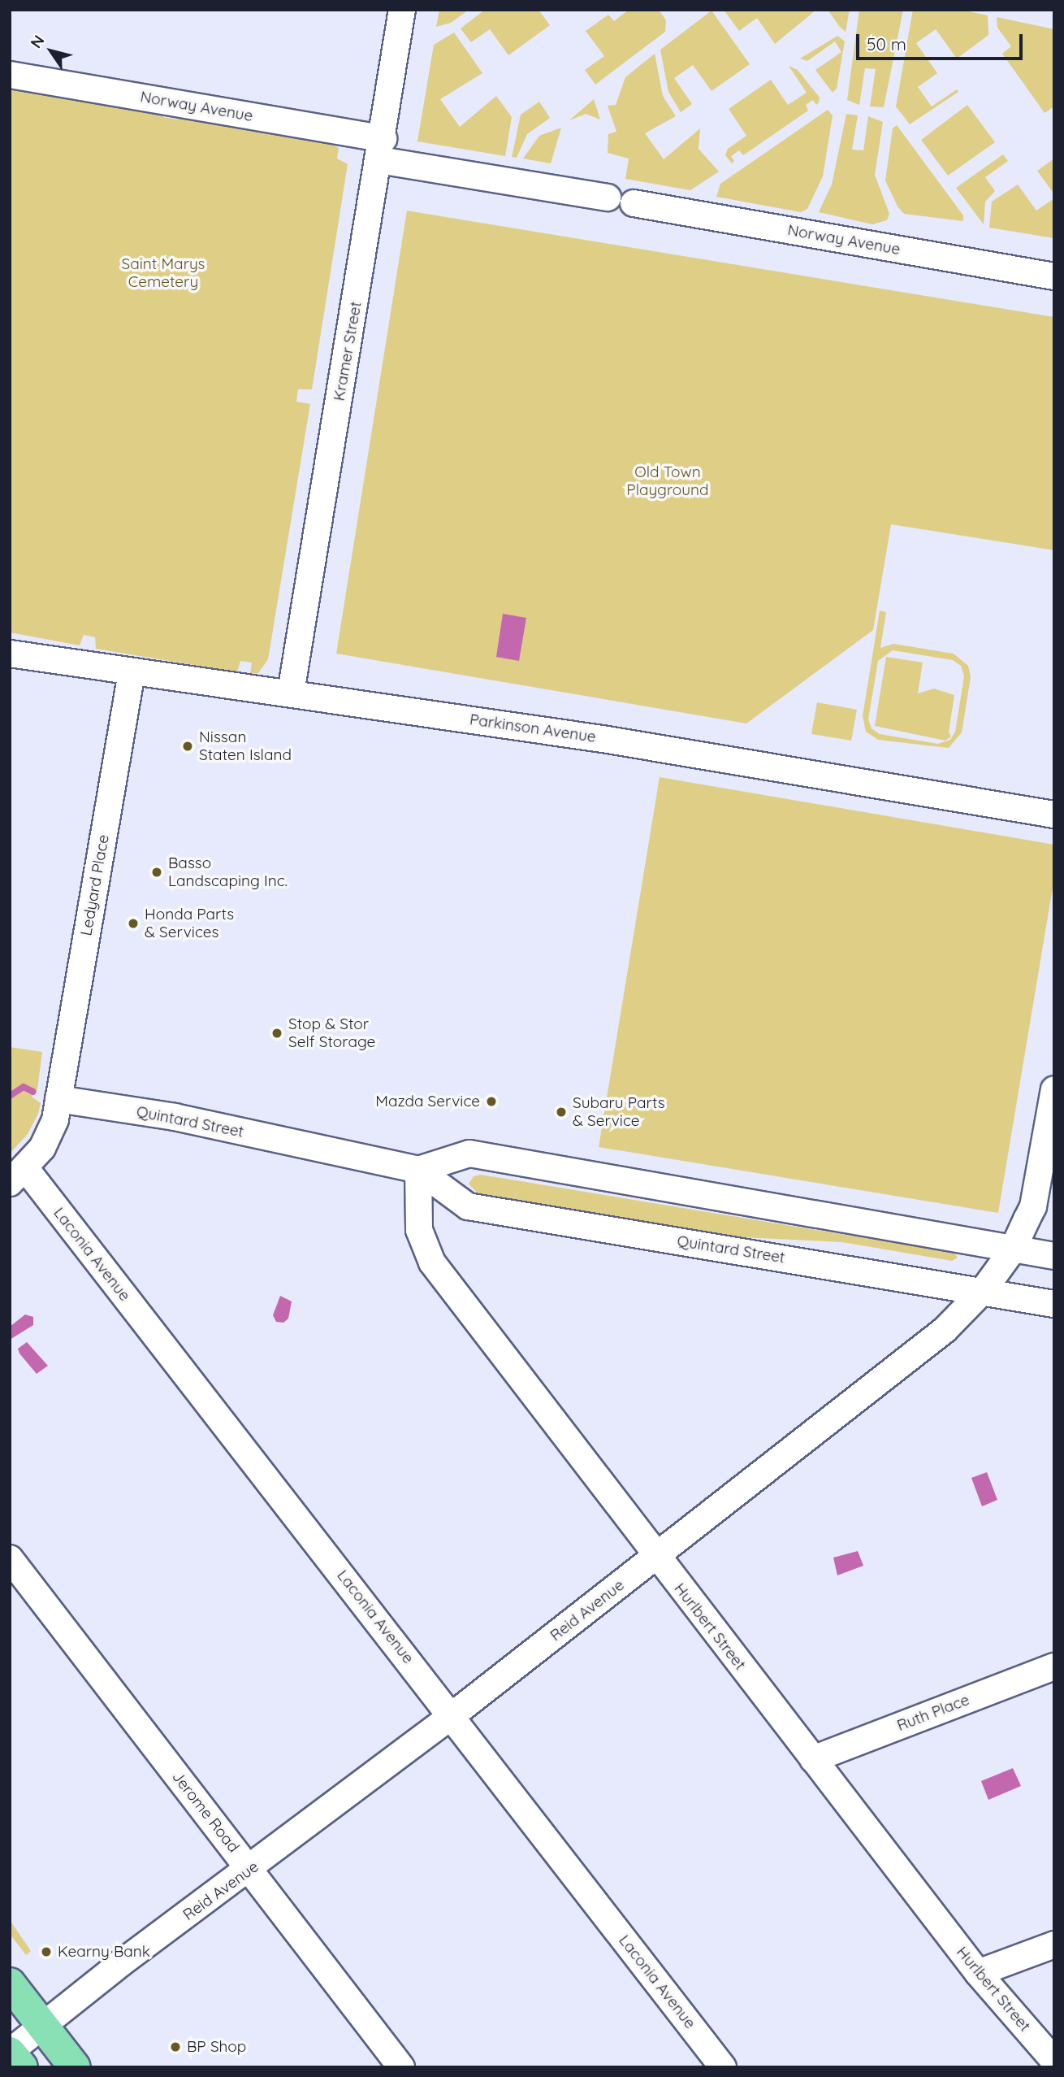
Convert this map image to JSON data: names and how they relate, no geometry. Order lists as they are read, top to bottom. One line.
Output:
{"streets":{"street":["Norway Avenue","Kramer Street","Parkinson Avenue","Ledyard Place","Quintard Street","Laconia Avenue","Reid Avenue","Hurlbert Street","Ruth Place","Jerome Road"]},"crossings":[["Norway Avenue","Kramer Street"],["Kramer Street","Parkinson Avenue"],["Parkinson Avenue","Ledyard Place"],["Ledyard Place","Quintard Street"],["Quintard Street","Reid Avenue"],["Quintard Street","Hurlbert Street"],["Laconia Avenue","Reid Avenue"],["Reid Avenue","Hurlbert Street"],["Reid Avenue","Jerome Road"],["Hurlbert Street","Ruth Place"]],"parks":["Saint Marys Cemetery","Old Town Playground"],"places":["Nissan Staten Island","Basso Landscaping Inc.","Honda Parts & Services","Stop & Stor Self Storage","Mazda Service","Subaru Parts & Service","Kearny Bank","BP Shop"],"scale_bar":"50 m","north":"top left"}
